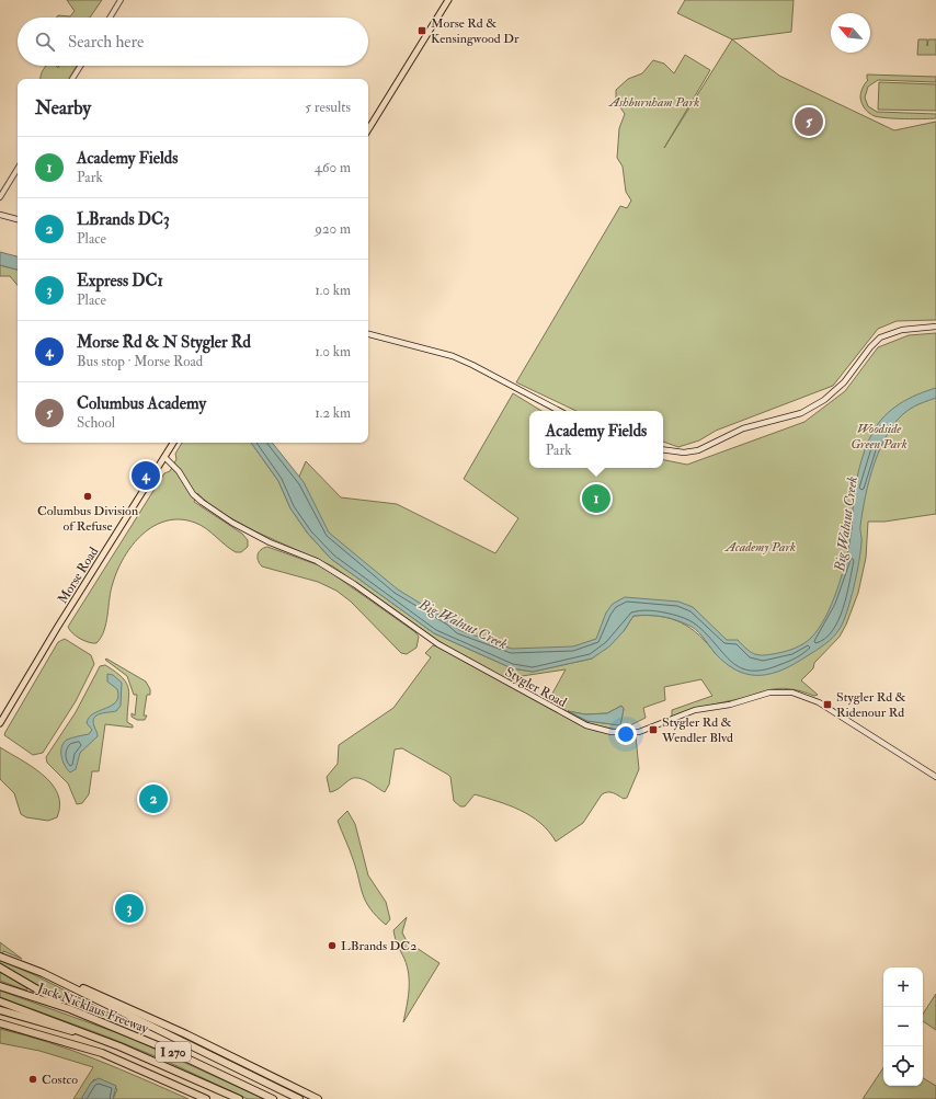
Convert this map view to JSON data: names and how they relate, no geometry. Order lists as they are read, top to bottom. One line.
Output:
{"streets":{"highway":["Jack Nicklaus Freeway","I 270"],"main road":["Morse Road","Stygler Road"]},"crossings":[["Morse Road","Stygler Road"]],"water":["Big Walnut Creek"],"parks":["Ashburnham Park","Woodside Green Park","Academy Park"],"places":{"transit":["Morse Rd & Kensingwood Dr","Stygler Rd & Ridenour Rd","Stygler Rd & Wendler Blvd"],"other":["Columbus Division of Refuse","LBrands DC2","Costco"]},"north":"top left","page":{"search":"Search here","heading":["Nearby","5 results"],"pins":["5","4","1","2","3"],"list":[{"mark":"1","name":"Academy Fields","note":"Park","value":"460 m"},{"mark":"2","name":"LBrands DC3","note":"Place","value":"920 m"},{"mark":"3","name":"Express DC1","note":"Place","value":"1.0 km"},{"mark":"4","name":"Morse Rd & N Stygler Rd","note":"Bus stop · Morse Road","value":"1.0 km"},{"mark":"5","name":"Columbus Academy","note":"School","value":"1.2 km"}],"popup":["Academy Fields","Park"],"map_buttons":["+","−"]}}
